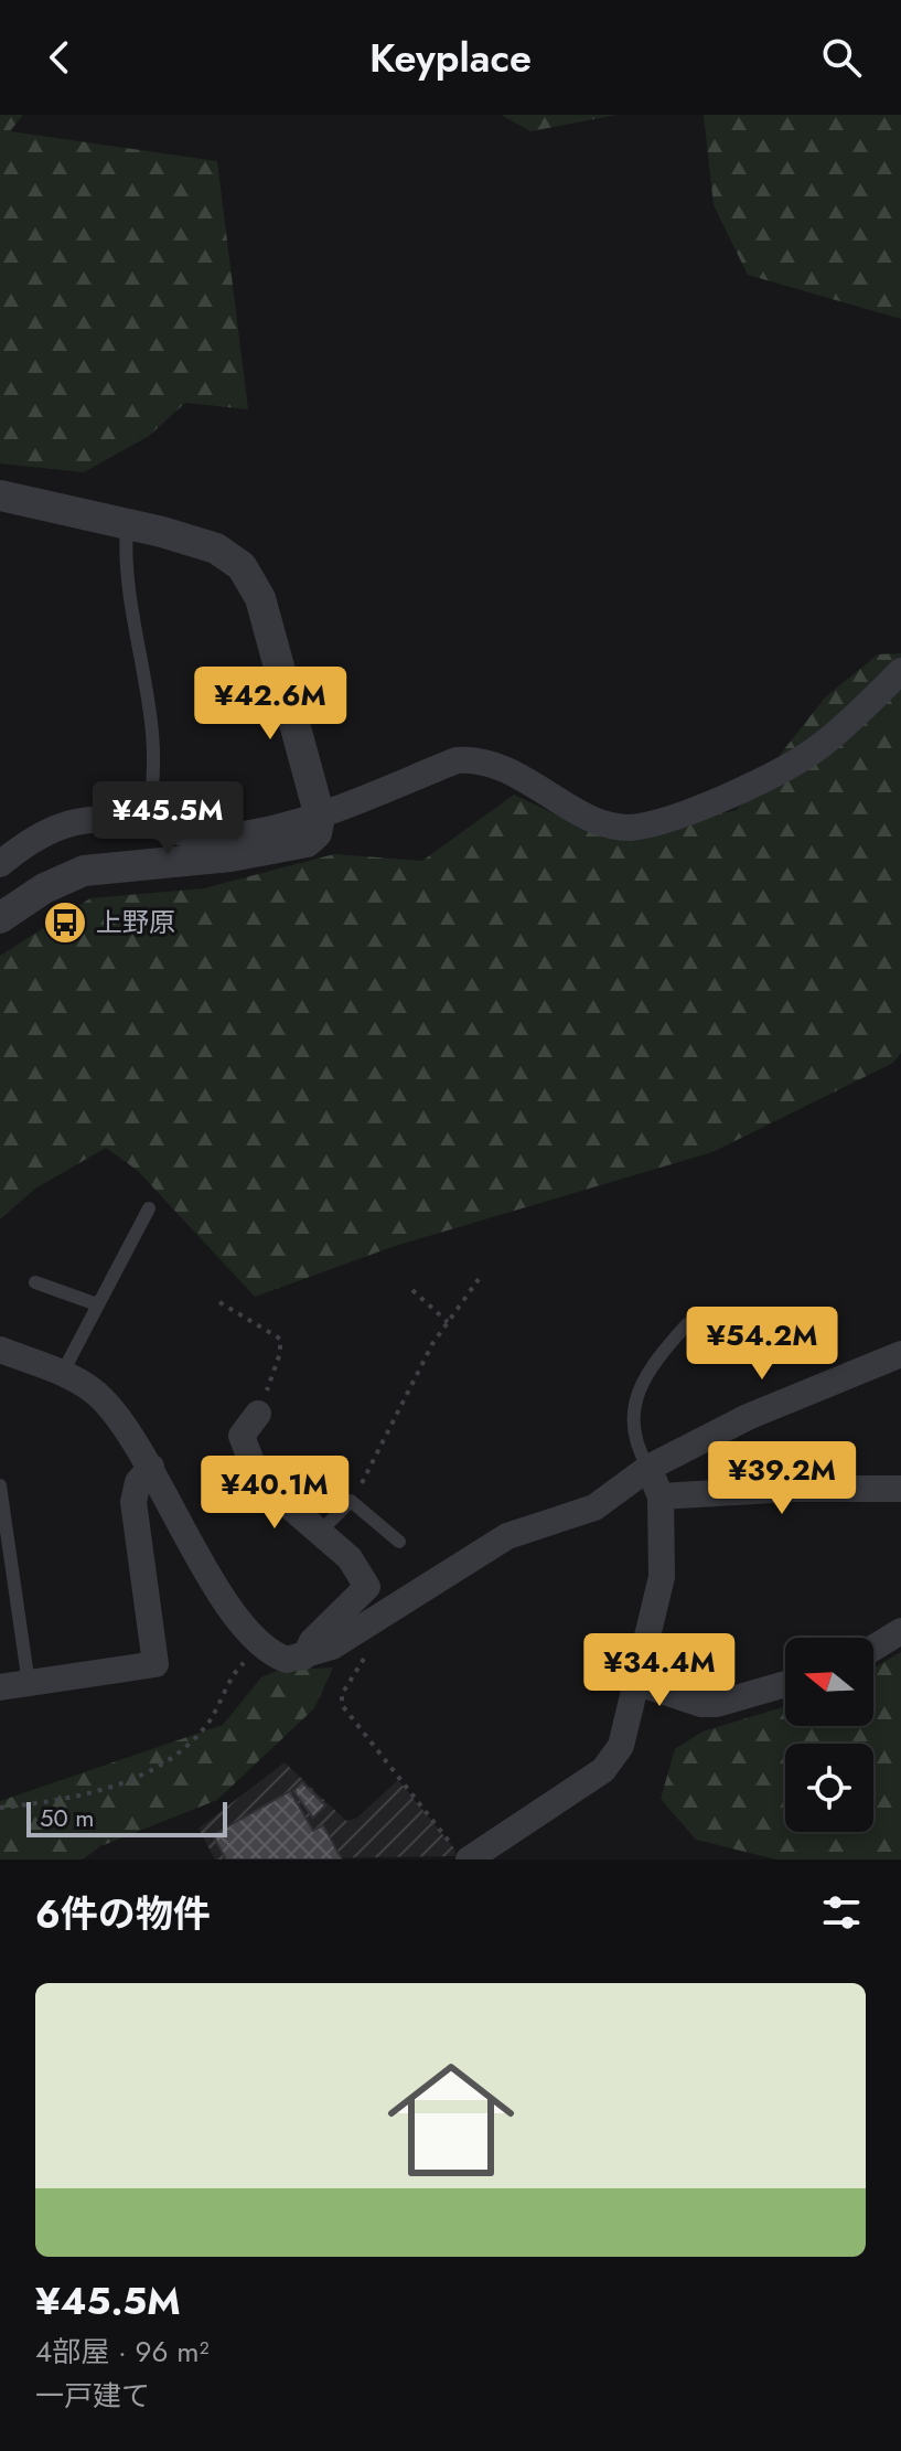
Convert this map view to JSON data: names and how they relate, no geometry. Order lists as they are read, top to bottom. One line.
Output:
{"places":{"bus stop":["上野原"]},"scale_bar":"50 m","north":"left","page":{"header":"Keyplace","price":["¥42.6M","¥45.5M","¥54.2M","¥39.2M","¥40.1M","¥34.4M"],"scale":"50 m","heading":"6件の物件","list":[{"name":"¥45.5M","note":"4部屋 · 96 m² · 一戸建て"}]}}
